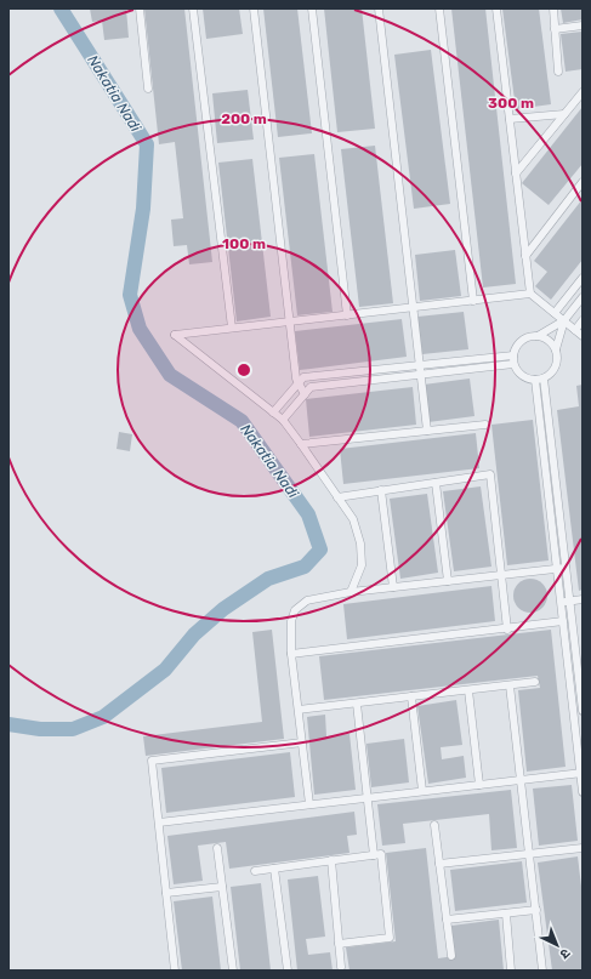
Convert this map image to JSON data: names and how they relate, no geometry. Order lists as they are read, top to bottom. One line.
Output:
{"water":["Nakatia Nadi"],"north":"bottom right","rings":["300 m","200 m","100 m"]}
